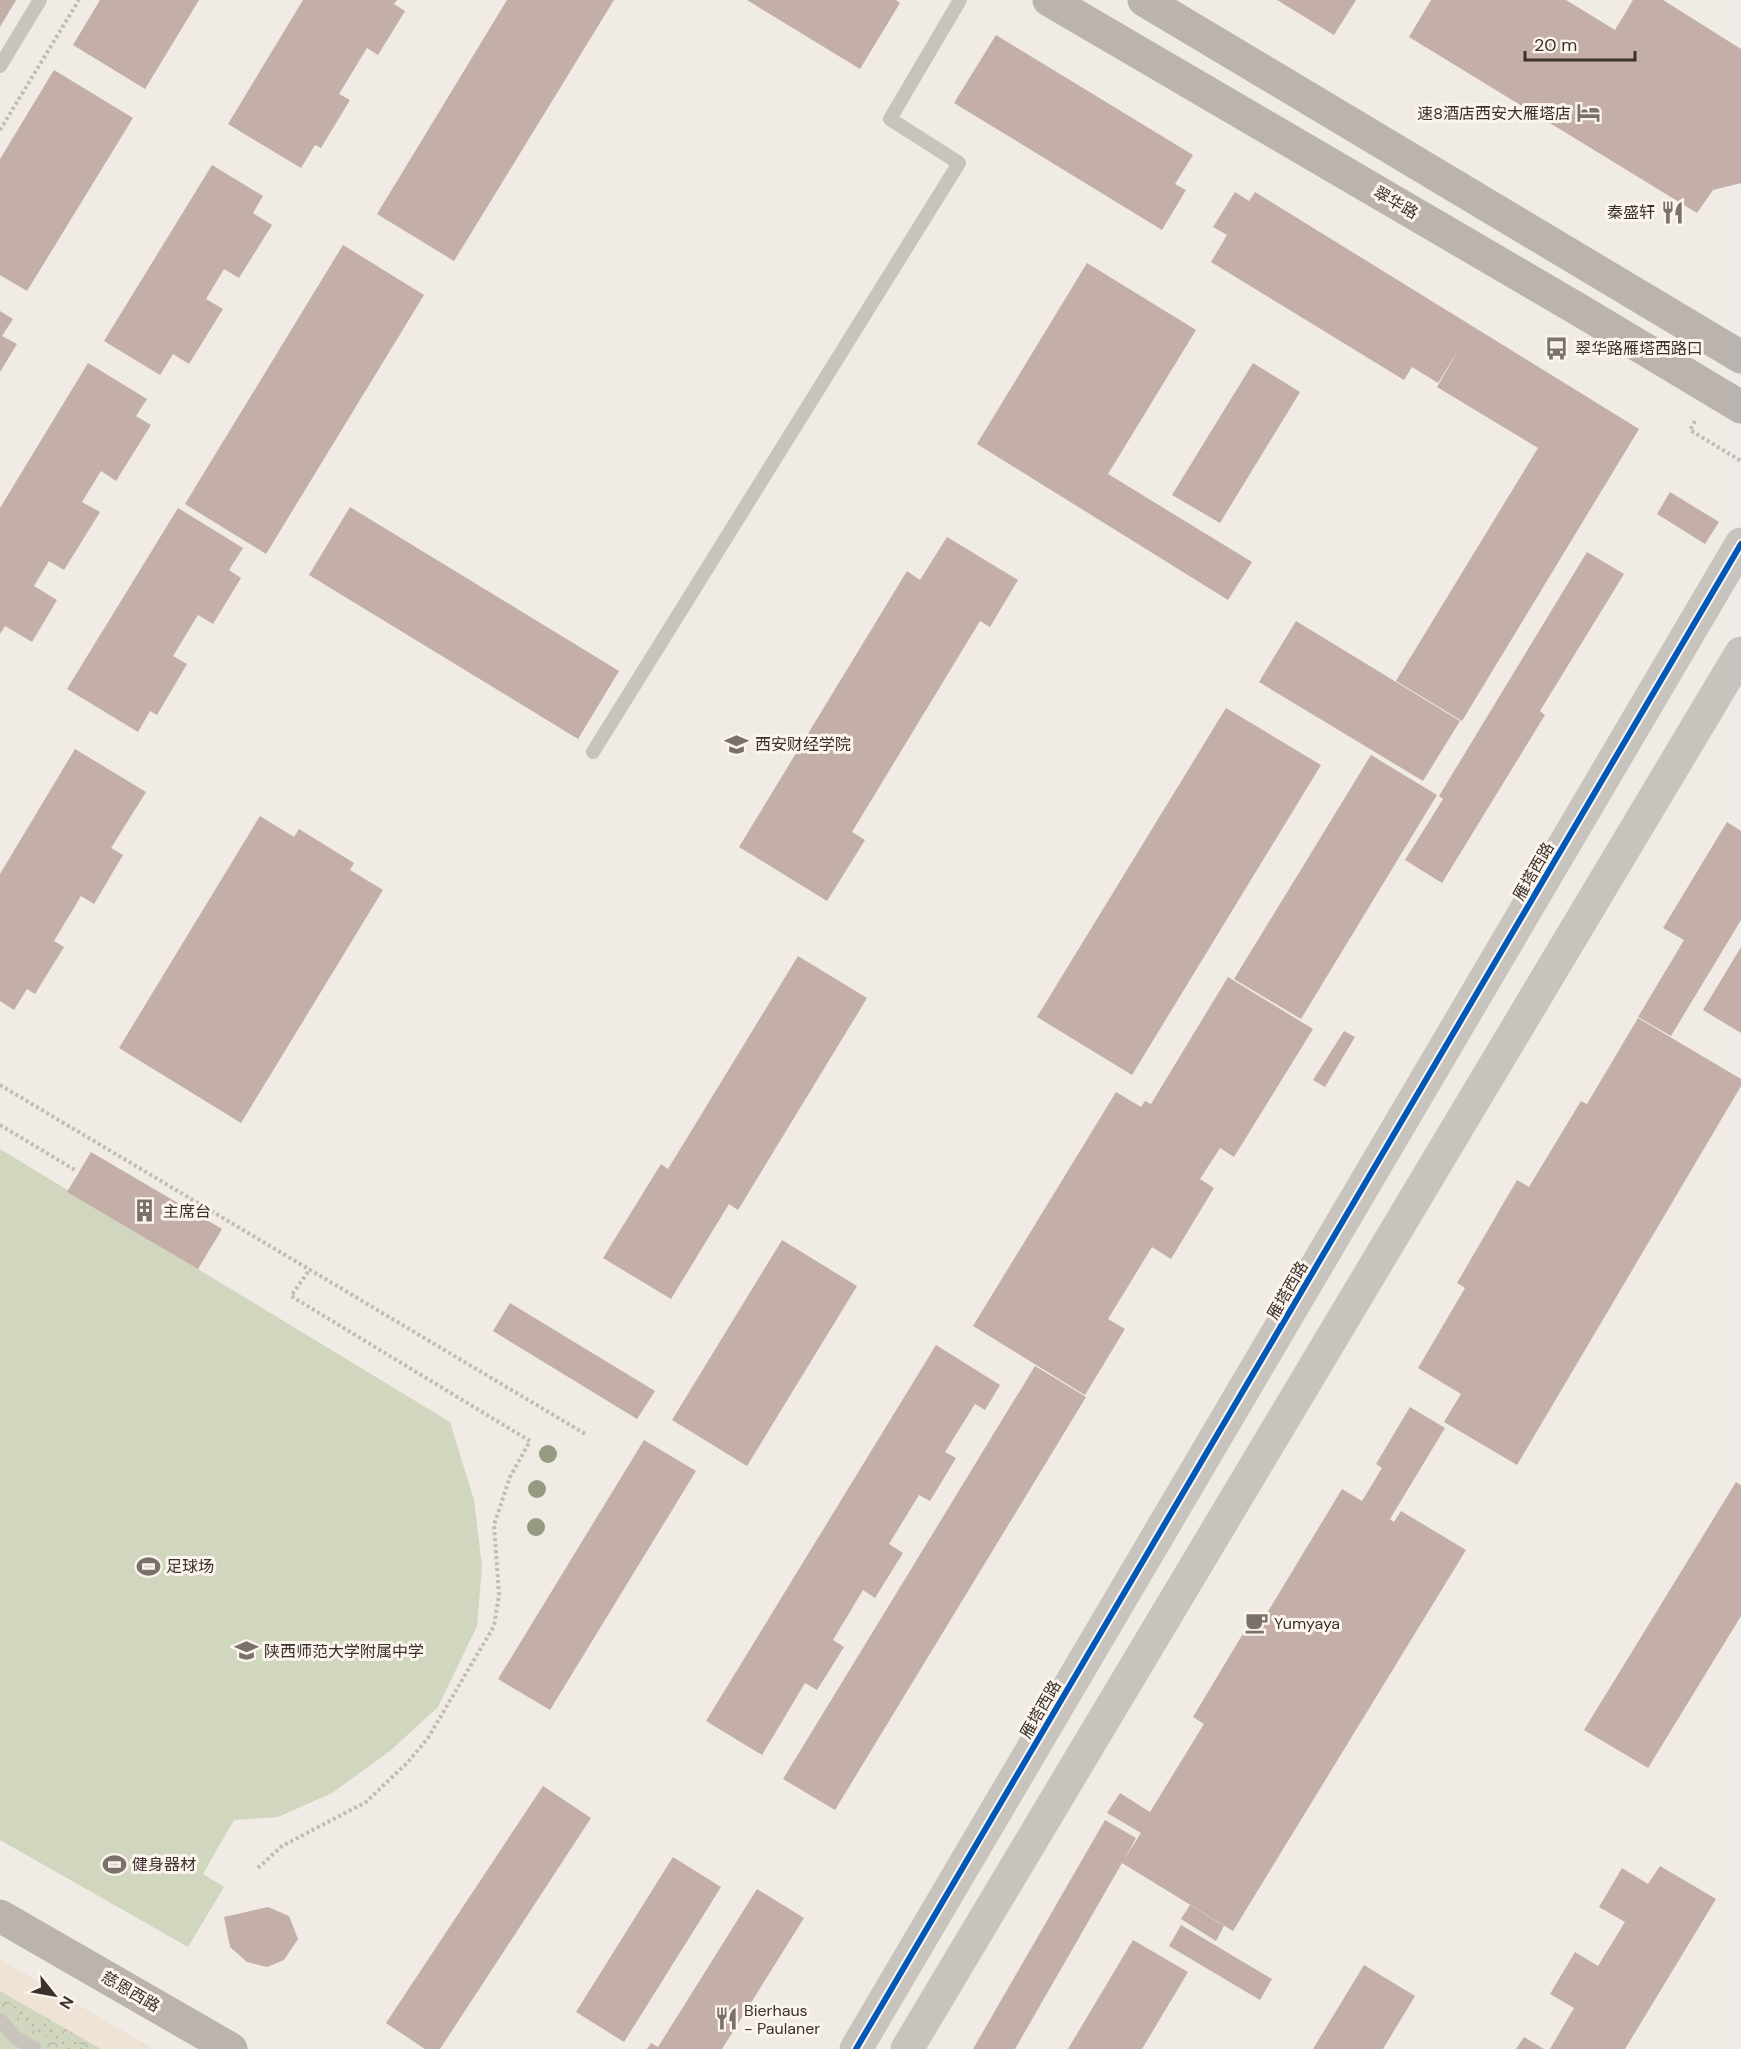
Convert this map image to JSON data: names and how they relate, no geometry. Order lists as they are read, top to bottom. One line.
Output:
{"streets":{"main road":["翠华路","慈恩西路"],"street":["雁塔西路"]},"places":{"hotel":["速8酒店西安大雁塔店"],"restaurant":["秦盛轩","Bierhaus - Paulaner"],"bus stop":["翠华路雁塔西路口"],"school or university":["西安财经学院","陕西师范大学附属中学"],"building":["主席台"],"sports":["足球场","健身器材"],"cafe":["Yumyaya"]},"scale_bar":"20 m","north":"bottom right"}
